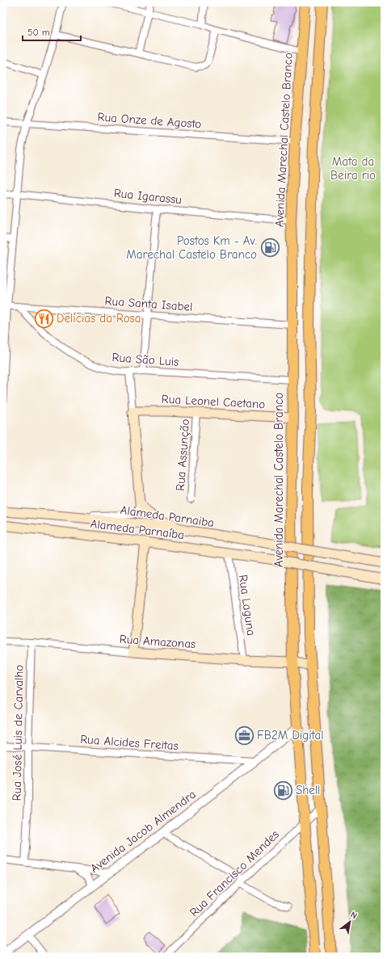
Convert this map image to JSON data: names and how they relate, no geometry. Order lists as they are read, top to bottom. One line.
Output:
{"streets":{"main road":["Avenida Marechal Castelo Branco","Rua Leonel Caetano","Alameda Parnaiba","Alameda Parnaíba","Rua Amazonas"],"street":["Rua Onze de Agosto","Rua Igarassu","Rua Santa Isabel","Rua São Luis","Rua Assunção","Rua Laguna","Rua José Luis de Carvalho","Rua Alcides Freitas","Avenida Jacob Almendra","Rua Francisco Mendes"]},"crossings":[["Rua Onze de Agosto","Avenida Marechal Castelo Branco"],["Avenida Marechal Castelo Branco","Rua Igarassu"],["Avenida Marechal Castelo Branco","Rua Santa Isabel"],["Avenida Marechal Castelo Branco","Rua São Luis"],["Avenida Marechal Castelo Branco","Rua Leonel Caetano"],["Avenida Marechal Castelo Branco","Rua Amazonas"],["Avenida Marechal Castelo Branco","Avenida Jacob Almendra"],["Avenida Marechal Castelo Branco","Rua Francisco Mendes"],["Rua Santa Isabel","Rua São Luis"],["Rua Leonel Caetano","Rua Assunção"],["Alameda Parnaíba","Rua Laguna"],["Rua Laguna","Rua Amazonas"],["Rua Amazonas","Rua José Luis de Carvalho"],["Rua José Luis de Carvalho","Rua Alcides Freitas"],["Rua Alcides Freitas","Avenida Jacob Almendra"]],"parks":["Mata da Beira rio"],"places":{"fuel station":["Postos Km - Av. Marechal Castelo Branco","Shell"],"restaurant":["Delícias da Rosa"],"office":["FB2M Digital"]},"scale_bar":"50 m","north":"top right"}
